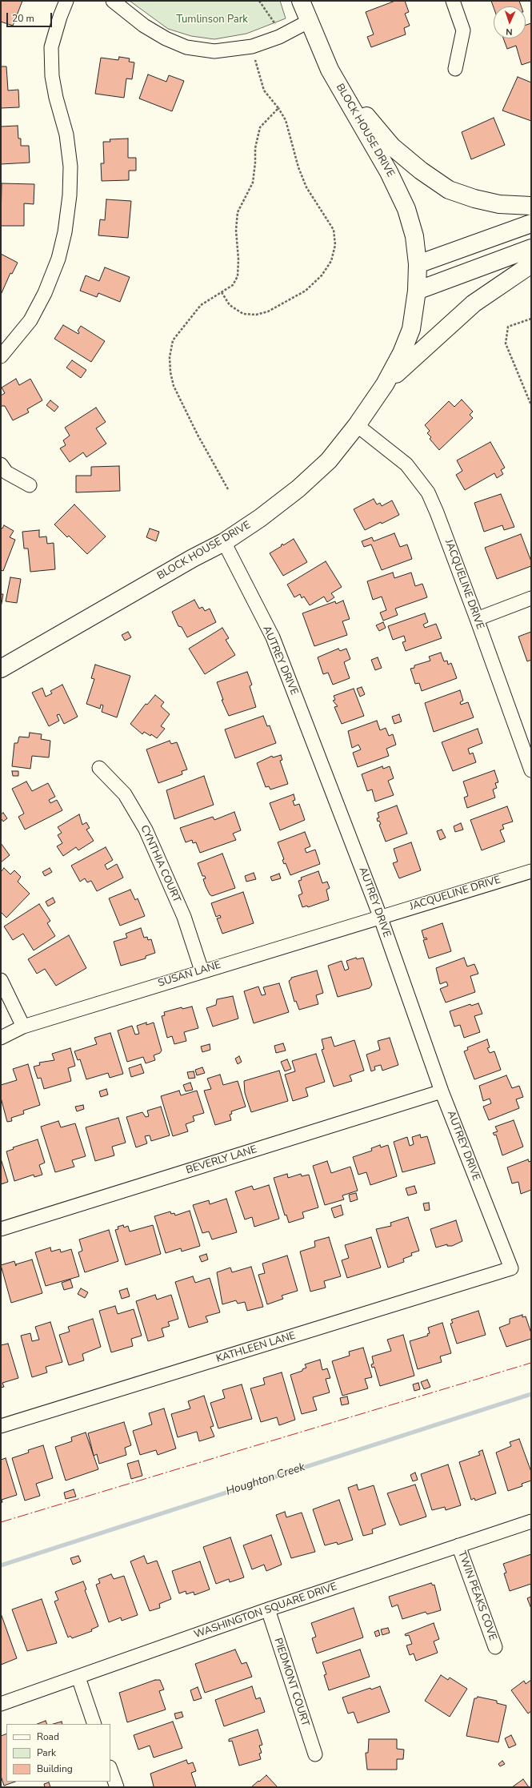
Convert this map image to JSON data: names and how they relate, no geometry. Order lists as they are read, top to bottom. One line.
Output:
{"streets":{"street":["BLOCK HOUSE DRIVE","JACQUELINE DRIVE","AUTREY DRIVE","CYNTHIA COURT","SUSAN LANE","BEVERLY LANE","KATHLEEN LANE","TWIN PEAKS COVE","WASHINGTON SQUARE DRIVE","PIEDMONT COURT"]},"crossings":[["BLOCK HOUSE DRIVE","JACQUELINE DRIVE"],["BLOCK HOUSE DRIVE","AUTREY DRIVE"],["JACQUELINE DRIVE","AUTREY DRIVE"],["JACQUELINE DRIVE","SUSAN LANE"],["AUTREY DRIVE","SUSAN LANE"],["AUTREY DRIVE","BEVERLY LANE"],["AUTREY DRIVE","KATHLEEN LANE"],["CYNTHIA COURT","SUSAN LANE"],["TWIN PEAKS COVE","WASHINGTON SQUARE DRIVE"],["WASHINGTON SQUARE DRIVE","PIEDMONT COURT"]],"water":["Houghton Creek"],"parks":["Tumlinson Park"],"legend":["Road","Park","Building"],"scale_bar":"20 m","north":"bottom"}
